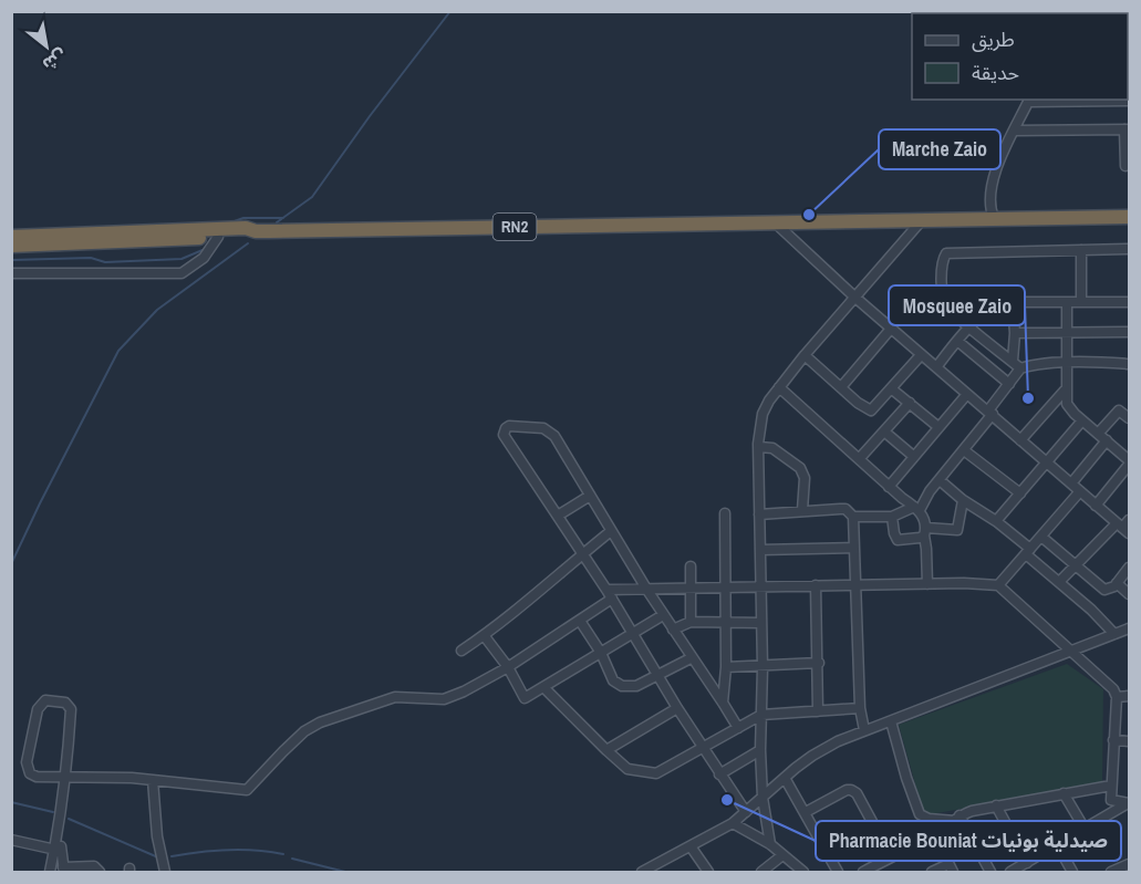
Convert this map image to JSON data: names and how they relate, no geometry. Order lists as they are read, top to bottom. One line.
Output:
{"streets":{"highway":["RN2"]},"places":["Marche Zaio","Mosquee Zaio","Pharmacie Bouniat صيدلية بونيات"],"legend":["طريق","حديقة"],"north":"bottom right"}
